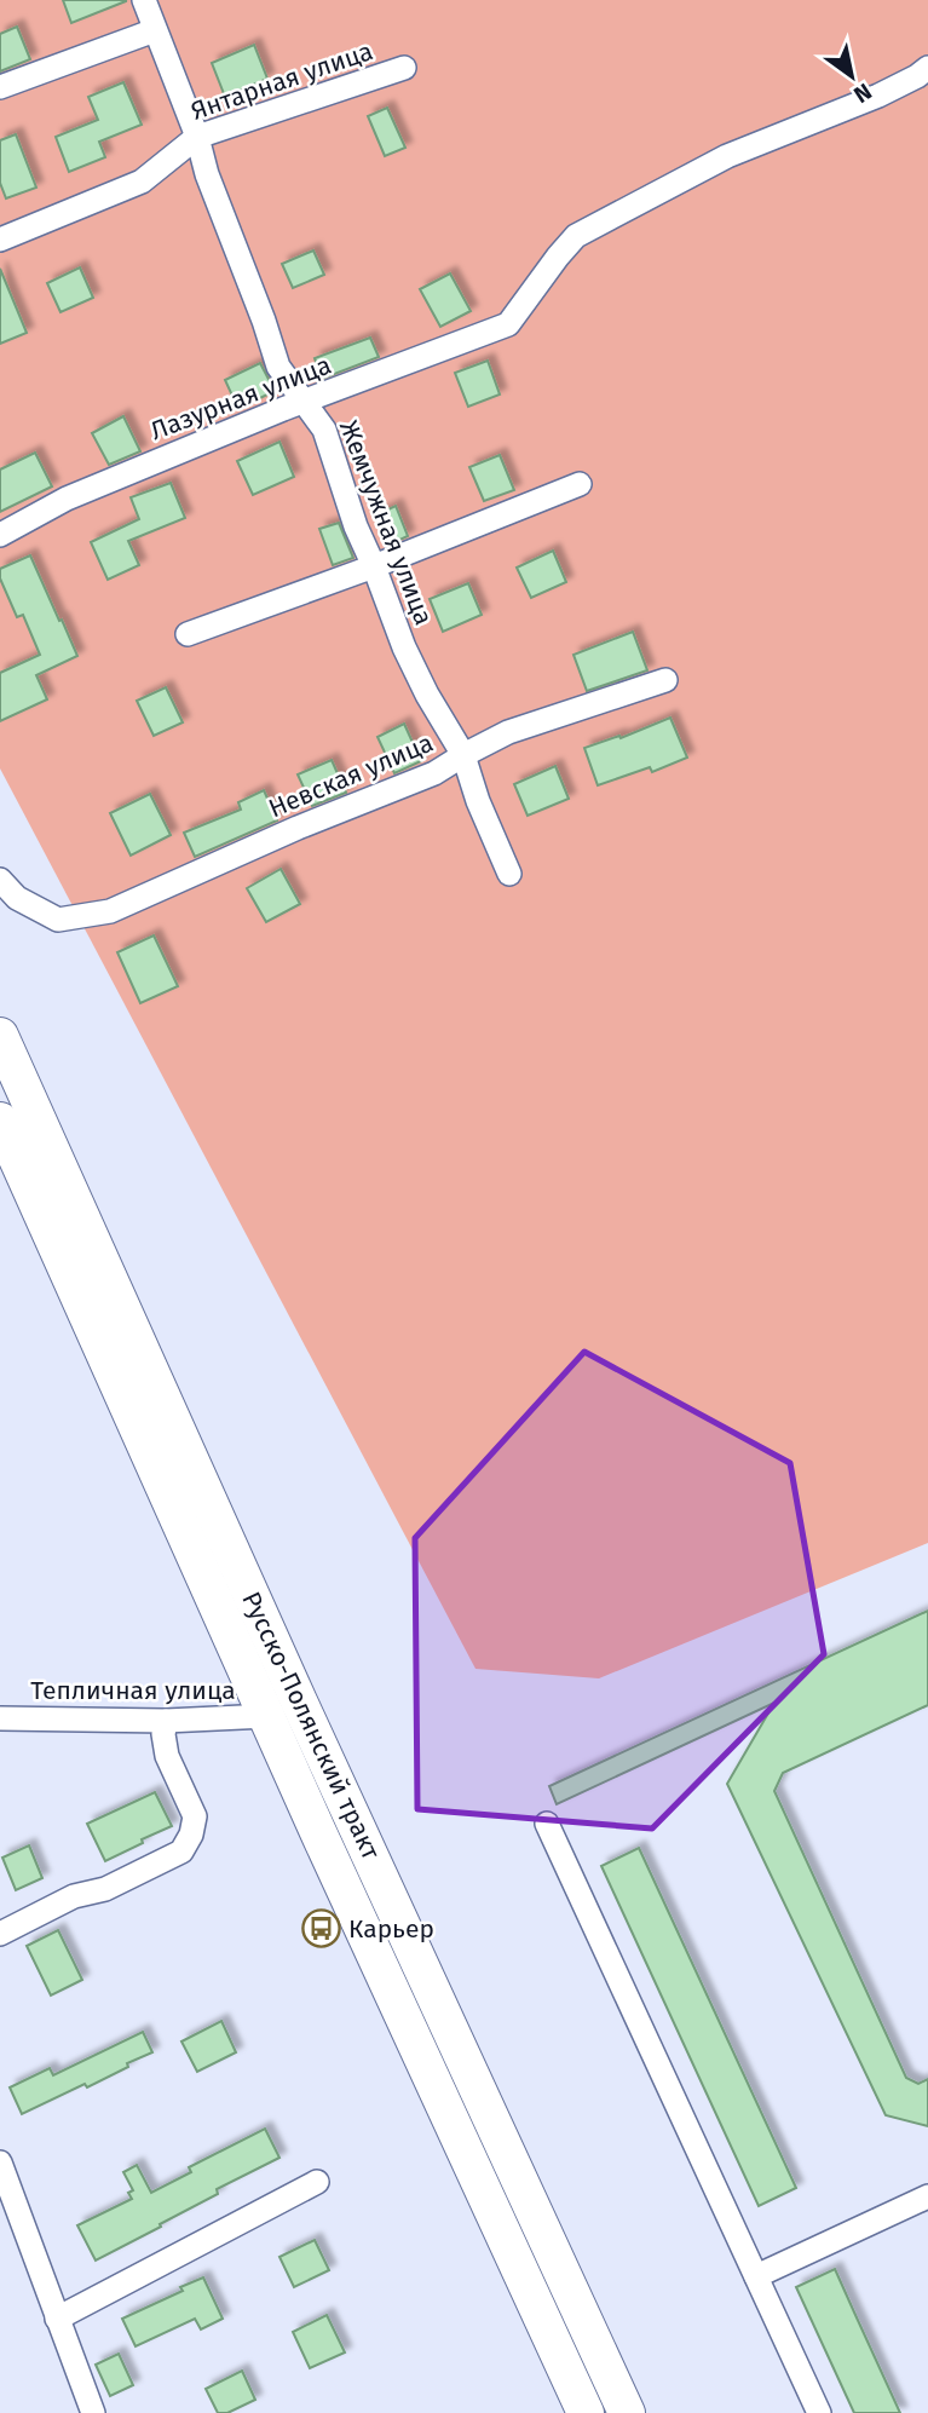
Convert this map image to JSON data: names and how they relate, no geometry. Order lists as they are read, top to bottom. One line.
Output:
{"streets":{"main road":["Русско-Полянский тракт"],"street":["Янтарная улица","Лазурная улица","Жемчужная улица","Невская улица","Тепличная улица"]},"crossings":[["Янтарная улица","Жемчужная улица"],["Лазурная улица","Жемчужная улица"],["Жемчужная улица","Невская улица"],["Тепличная улица","Русско-Полянский тракт"]],"places":{"bus stop":["Карьер"]},"north":"bottom right"}
